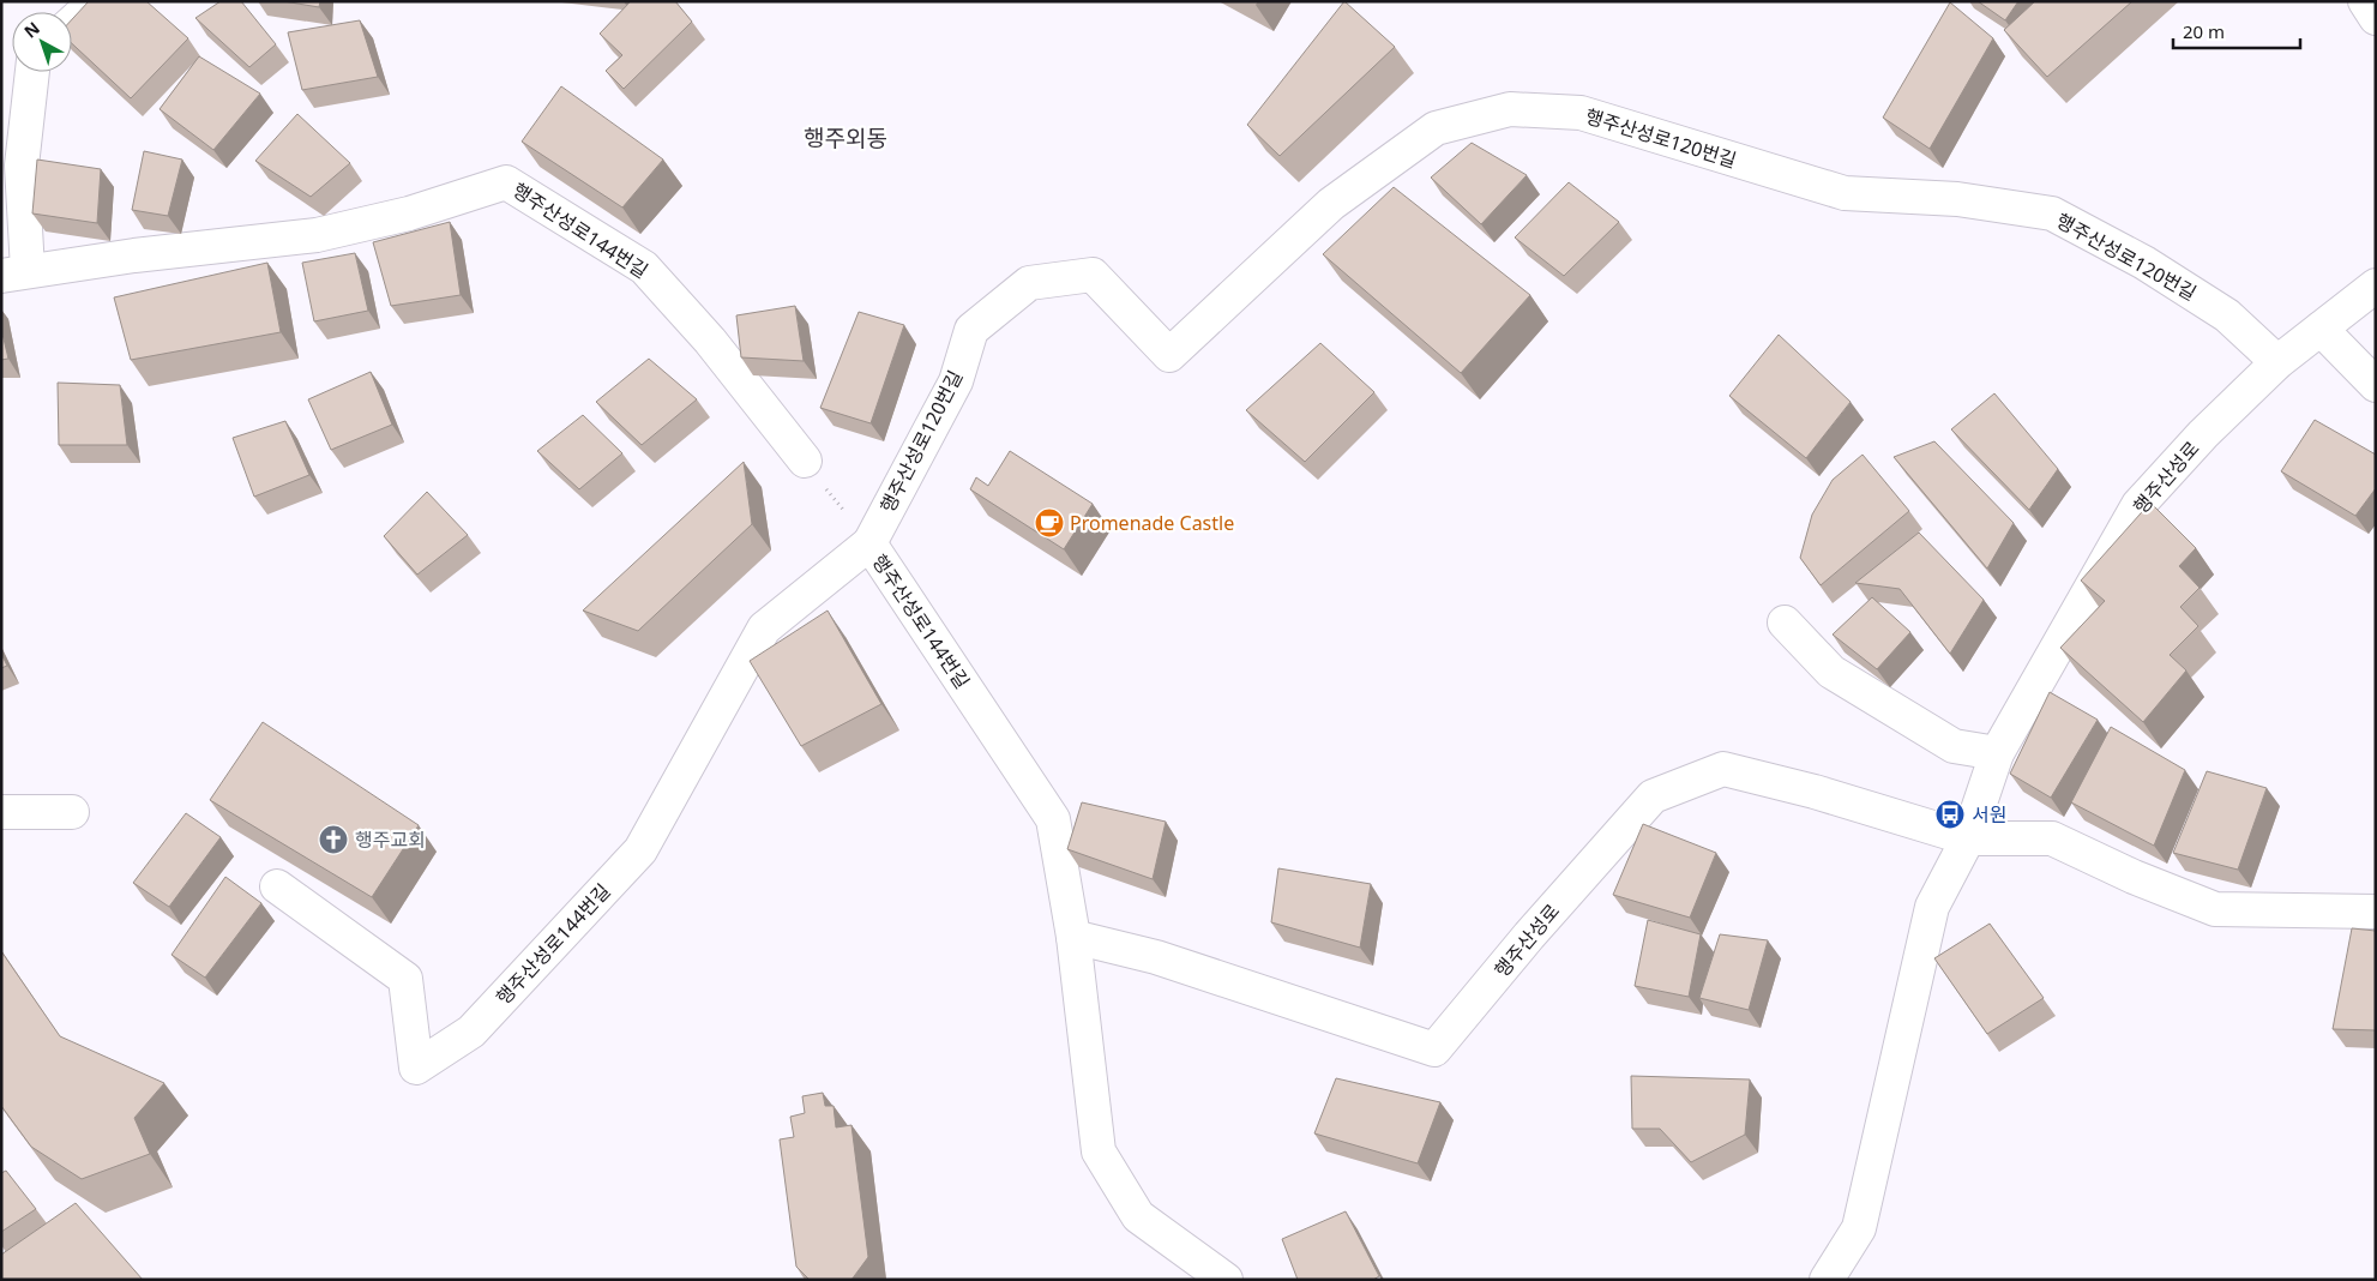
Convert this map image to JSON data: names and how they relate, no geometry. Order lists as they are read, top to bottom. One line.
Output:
{"streets":{"street":["행주산성로120번길","행주산성로144번길","행주산성로"]},"crossings":[["행주산성로120번길","행주산성로144번길"],["행주산성로120번길","행주산성로"],["행주산성로144번길","행주산성로"]],"districts":["행주외동"],"places":{"cafe":["Promenade Castle"],"bus stop":["서원"],"church":["행주교회"]},"scale_bar":"20 m","north":"top left"}
